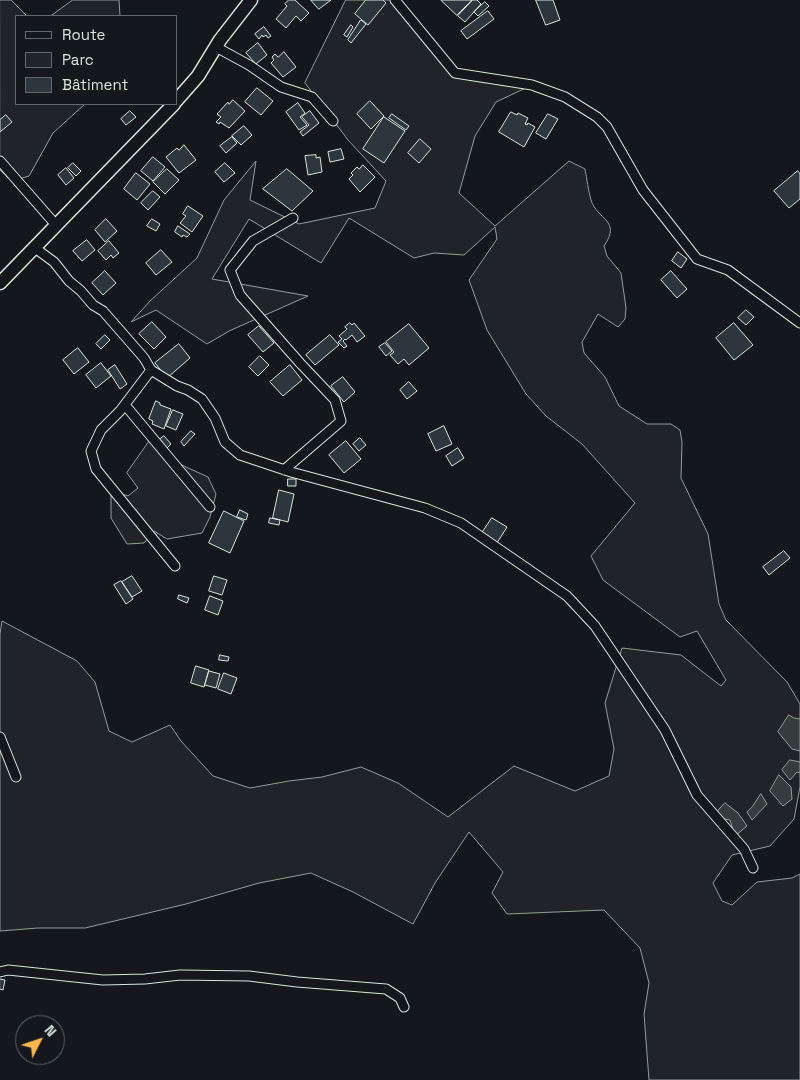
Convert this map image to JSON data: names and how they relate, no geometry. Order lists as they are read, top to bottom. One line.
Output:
{"legend":["Route","Parc","Bâtiment"],"north":"top right"}
